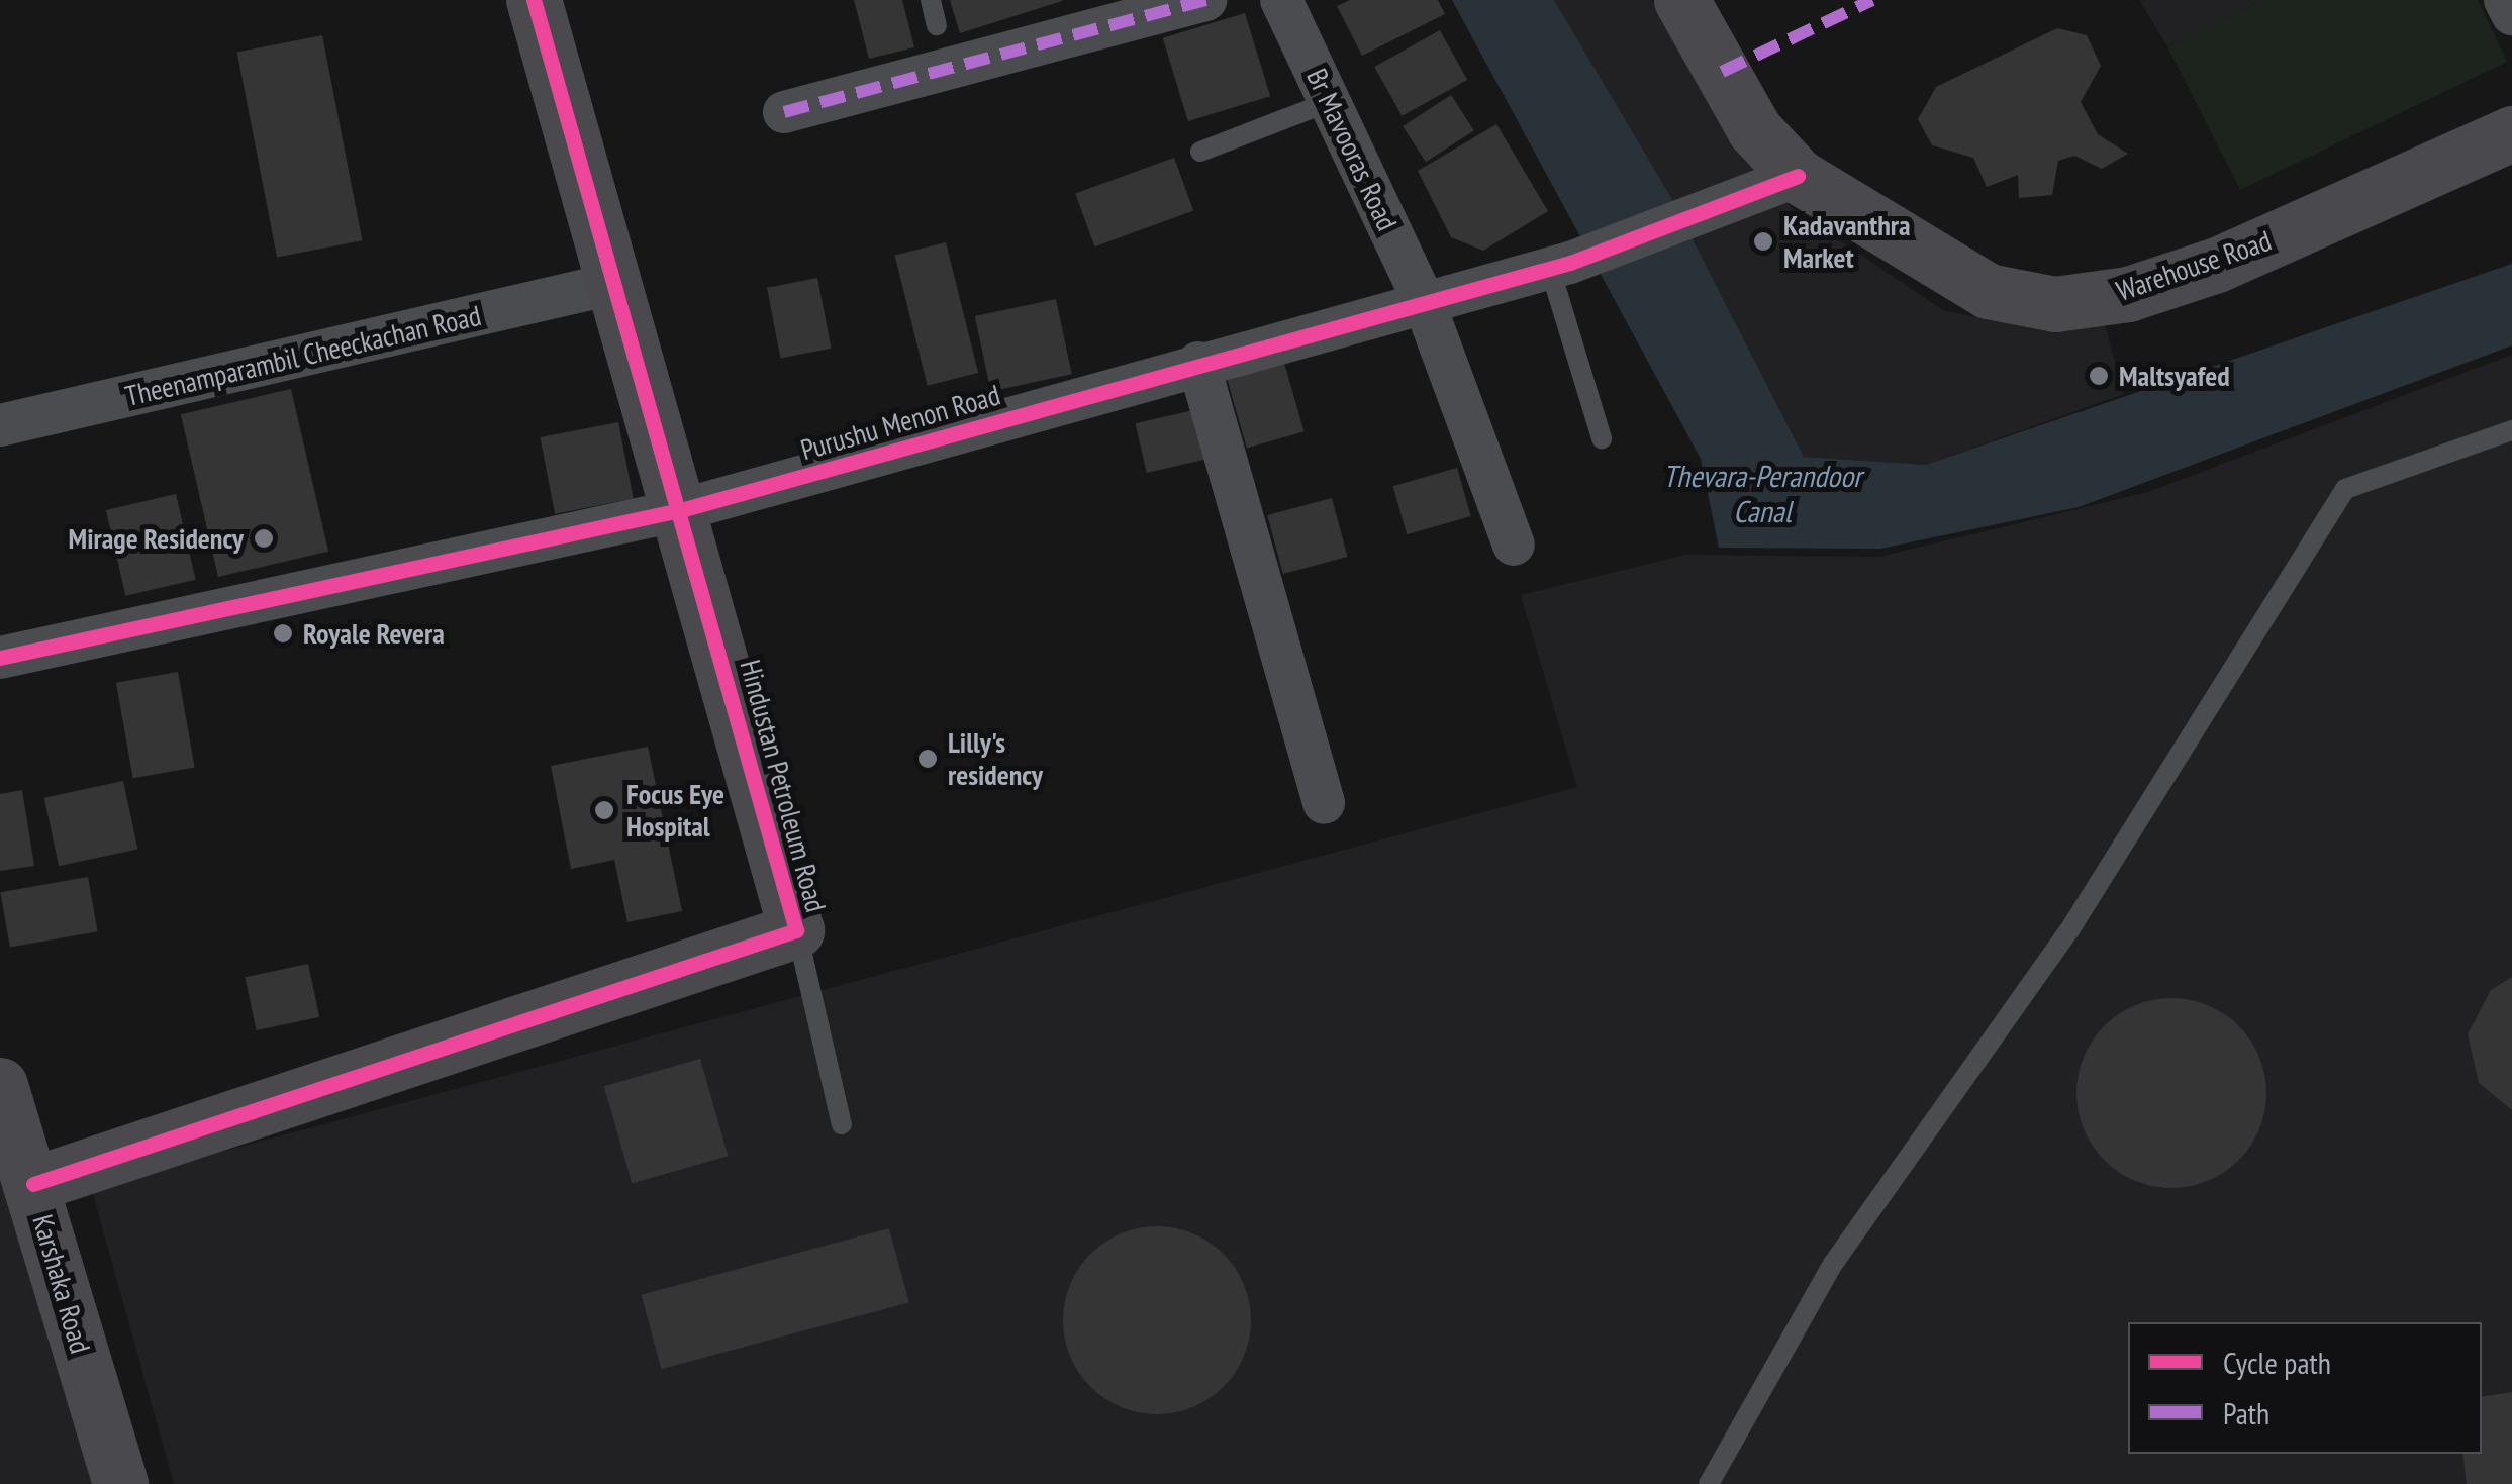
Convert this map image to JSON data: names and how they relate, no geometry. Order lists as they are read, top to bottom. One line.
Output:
{"streets":{"street":["Br Mavooras Road","Warehouse Road","Theenamparambil Cheeckachan Road","Purushu Menon Road","Hindustan Petroleum Road","Karshaka Road"]},"crossings":[["Br Mavooras Road","Purushu Menon Road"],["Warehouse Road","Purushu Menon Road"],["Theenamparambil Cheeckachan Road","Hindustan Petroleum Road"],["Purushu Menon Road","Hindustan Petroleum Road"],["Hindustan Petroleum Road","Karshaka Road"]],"water":["Thevara-Perandoor Canal"],"places":["Kadavanthra Market","Maltsyafed","Mirage Residency","Royale Revera","Lilly's residency","Focus Eye Hospital"],"legend":["Cycle path","Path"]}
